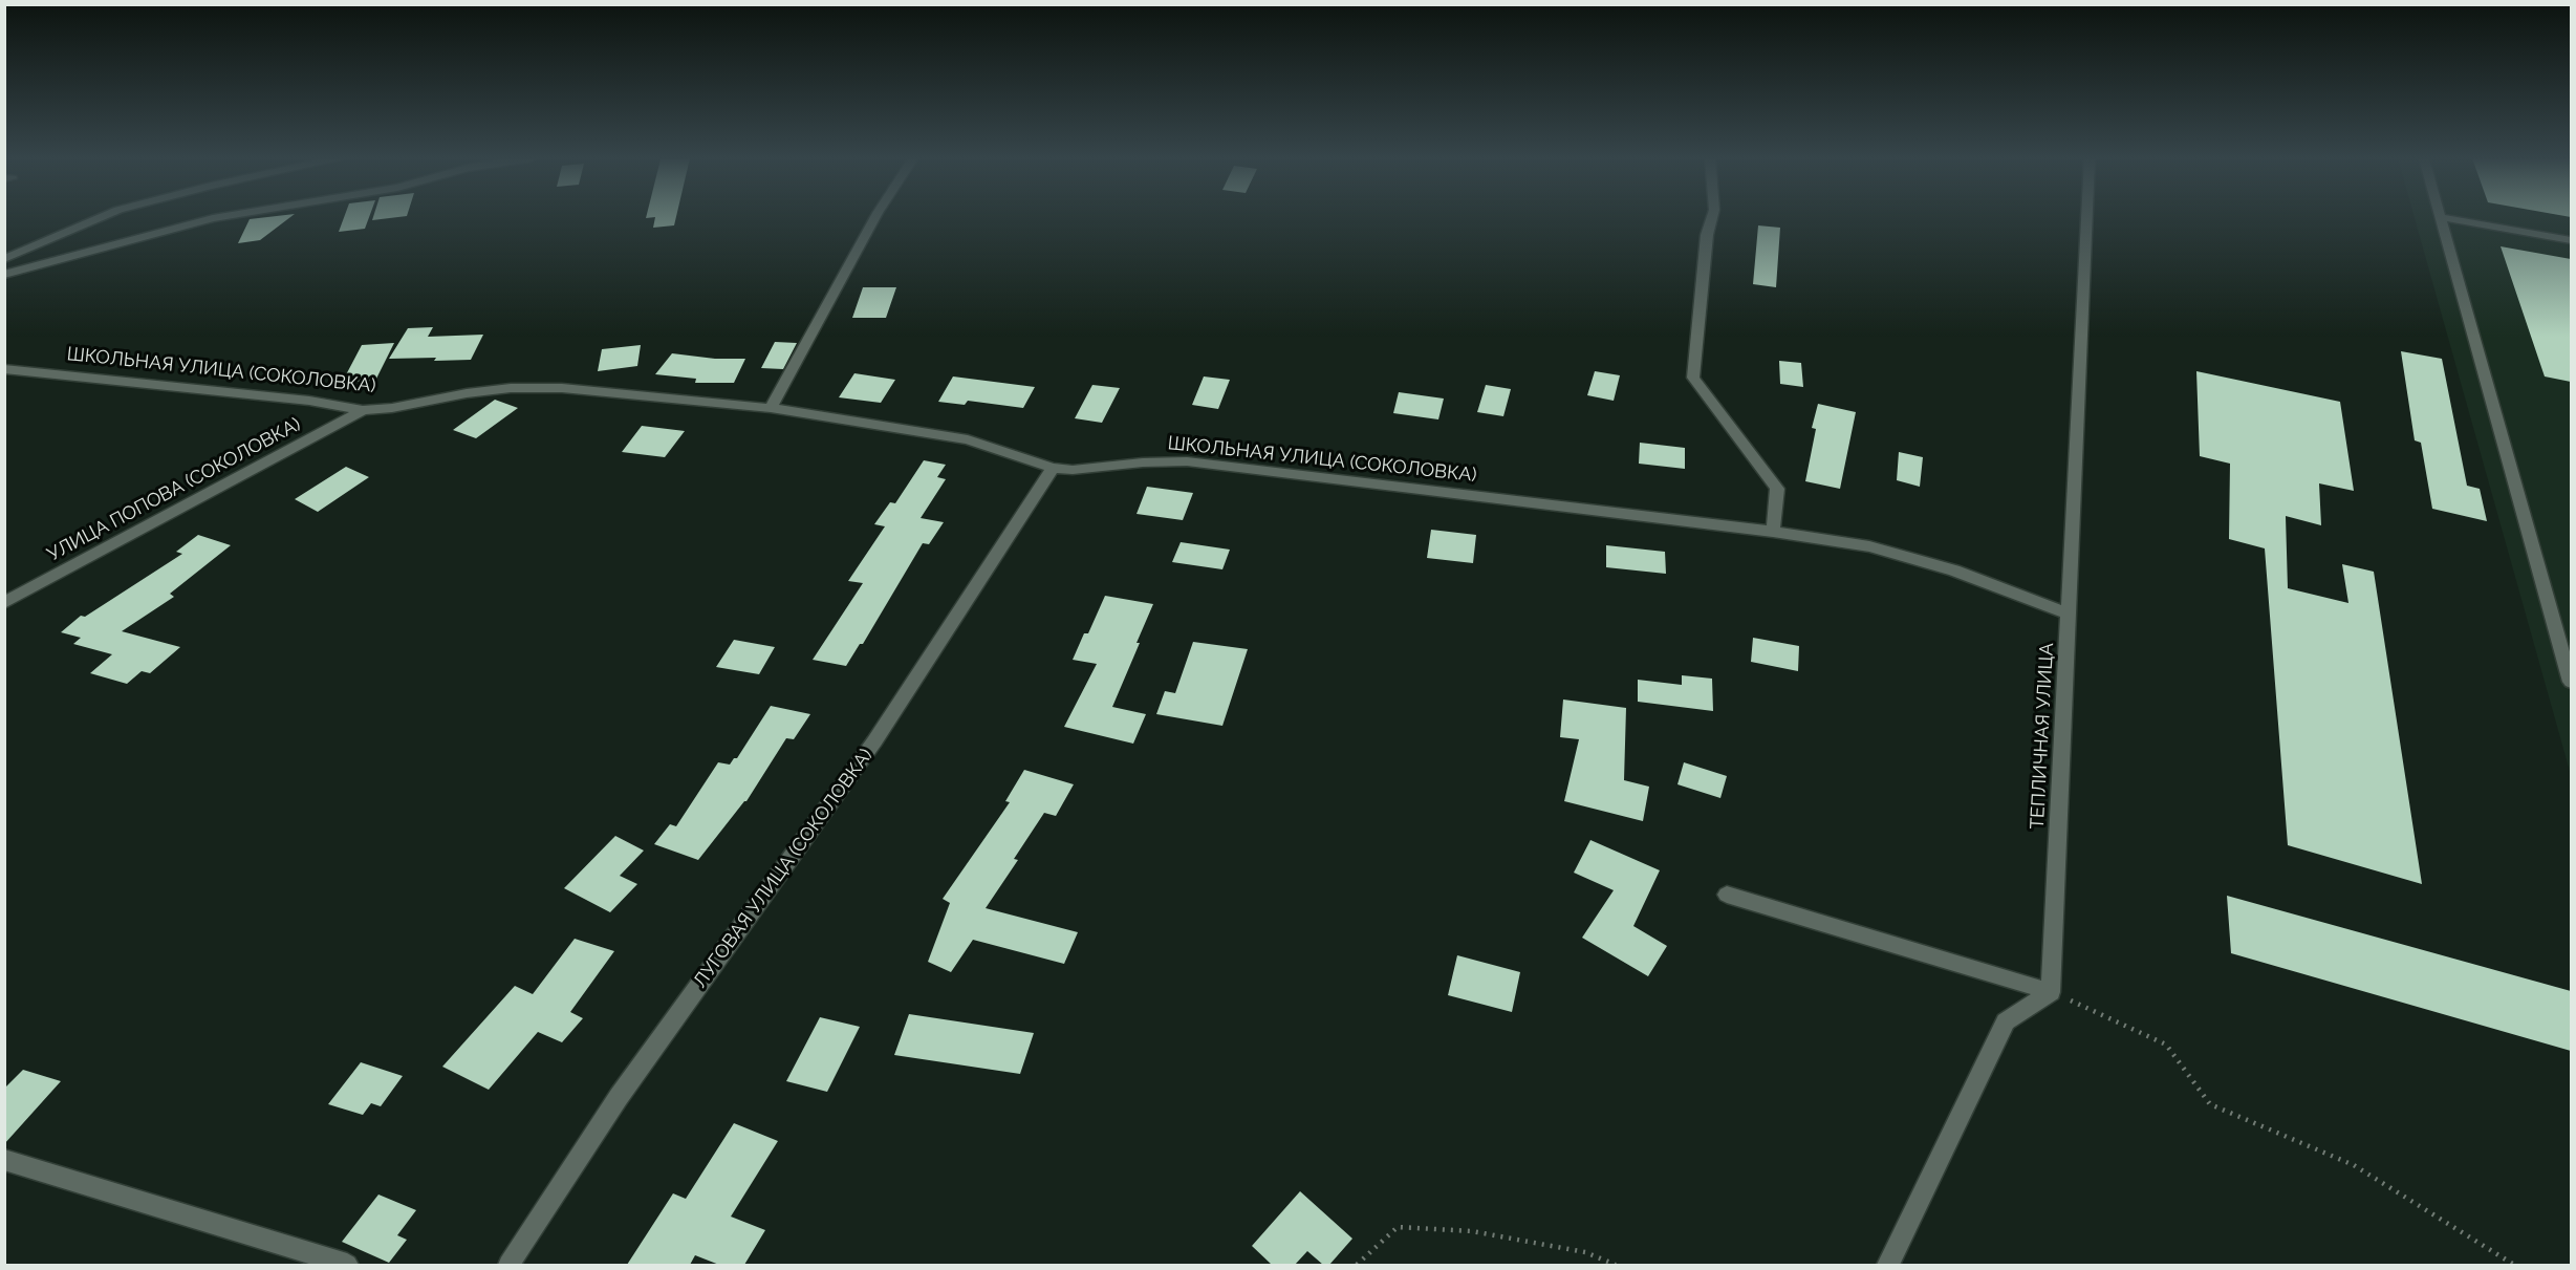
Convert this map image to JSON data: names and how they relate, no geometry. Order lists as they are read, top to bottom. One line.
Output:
{"streets":{"street":["ШКОЛЬНАЯ УЛИЦА (СОКОЛОВКА)","УЛИЦА ПОПОВА (СОКОЛОВКА)","ТЕПЛИЧНАЯ УЛИЦА","ЛУГОВАЯ УЛИЦА (СОКОЛОВКА)"]},"crossings":[["ШКОЛЬНАЯ УЛИЦА (СОКОЛОВКА)","УЛИЦА ПОПОВА (СОКОЛОВКА)"],["ШКОЛЬНАЯ УЛИЦА (СОКОЛОВКА)","ТЕПЛИЧНАЯ УЛИЦА"],["ШКОЛЬНАЯ УЛИЦА (СОКОЛОВКА)","ЛУГОВАЯ УЛИЦА (СОКОЛОВКА)"]]}
